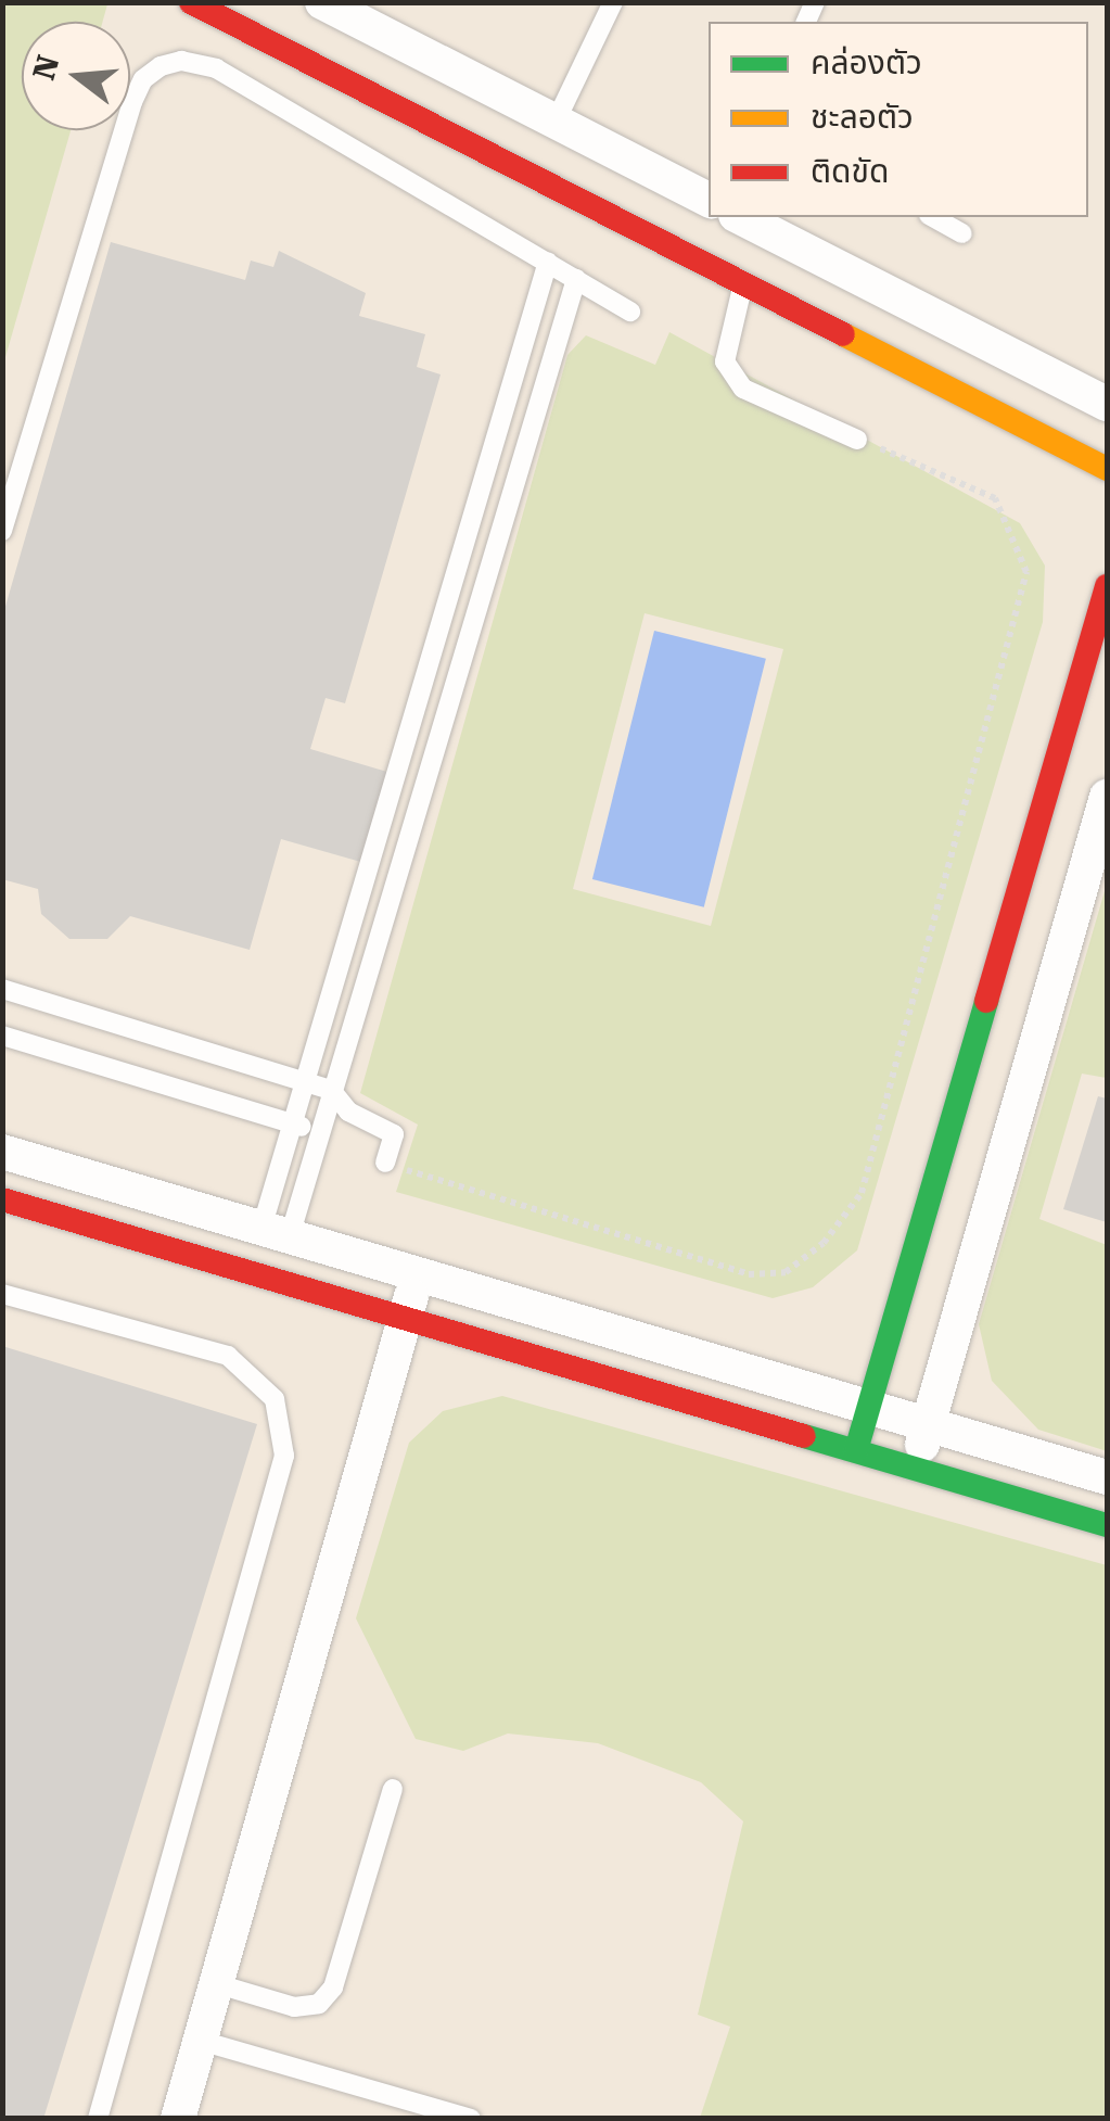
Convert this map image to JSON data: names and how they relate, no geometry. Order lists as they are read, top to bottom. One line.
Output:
{"legend":["คล่องตัว","ชะลอตัว","ติดขัด"],"north":"left"}
